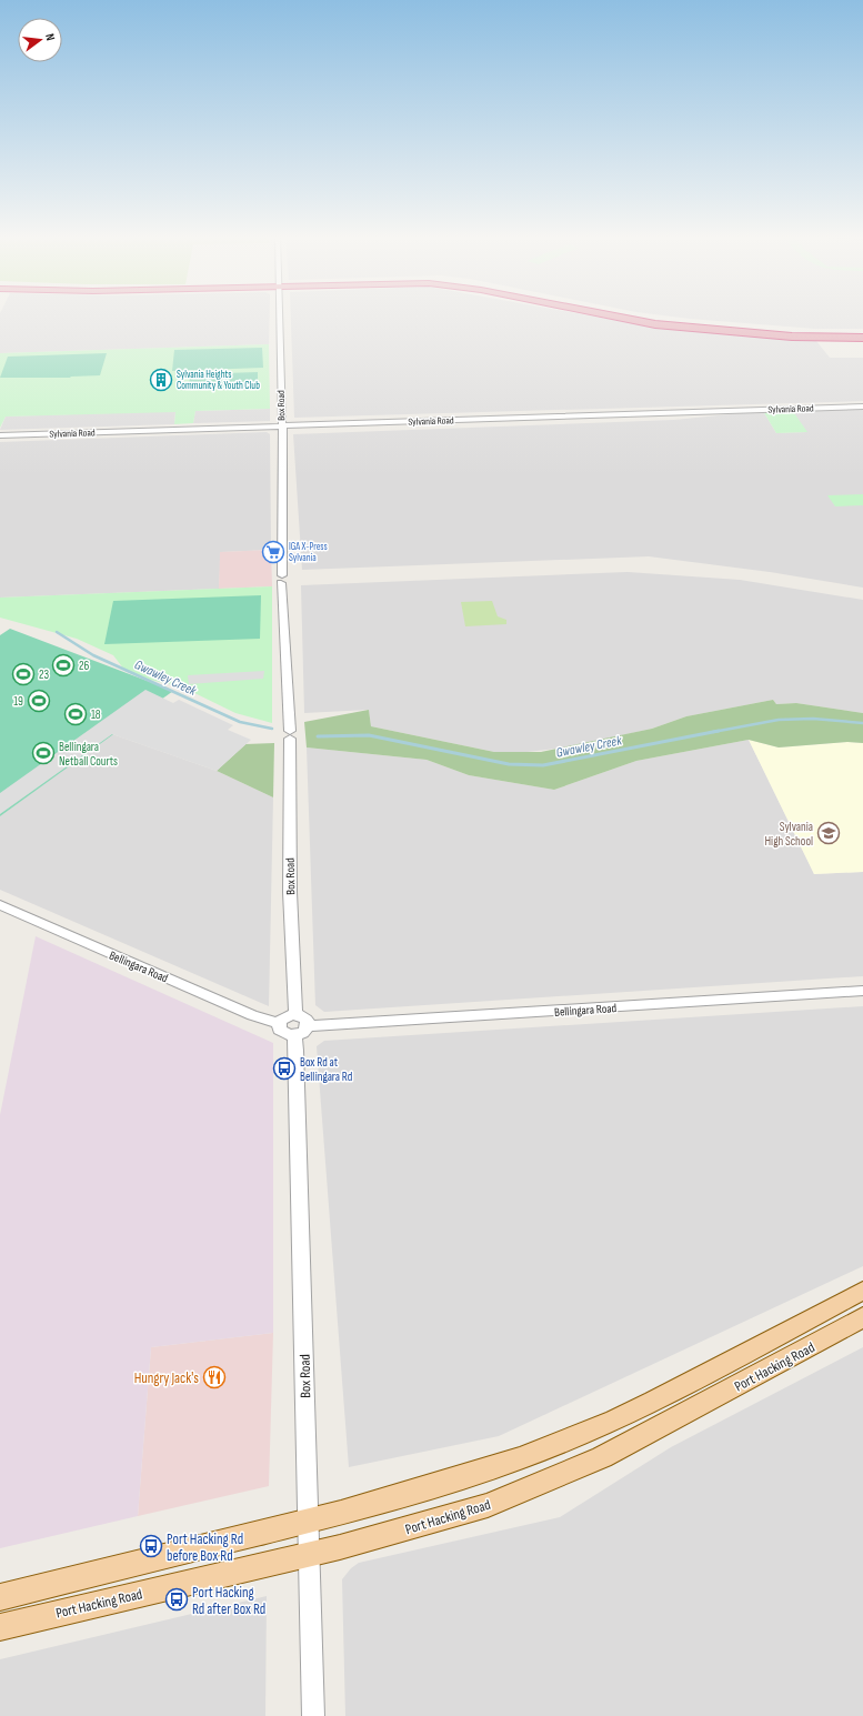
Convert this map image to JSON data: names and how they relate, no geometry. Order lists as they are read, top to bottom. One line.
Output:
{"streets":{"main road":["Port Hacking Road"],"street":["Box Road","Sylvania Road","Bellingara Road"]},"crossings":[["Box Road","Sylvania Road"],["Box Road","Bellingara Road"],["Box Road","Port Hacking Road"]],"water":["Gwawley Creek"],"places":{"building":["Sylvania Heights Community & Youth Club"],"supermarket":["IGA X-Press Sylvania"],"sports":["26","23","19","18","Bellingara Netball Courts"],"school or university":["Sylvania High School"],"bus stop":["Box Rd at Bellingara Rd","Port Hacking Rd before Box Rd","Port Hacking Rd after Box Rd"],"restaurant":["Hungry Jack's"]},"north":"right"}
